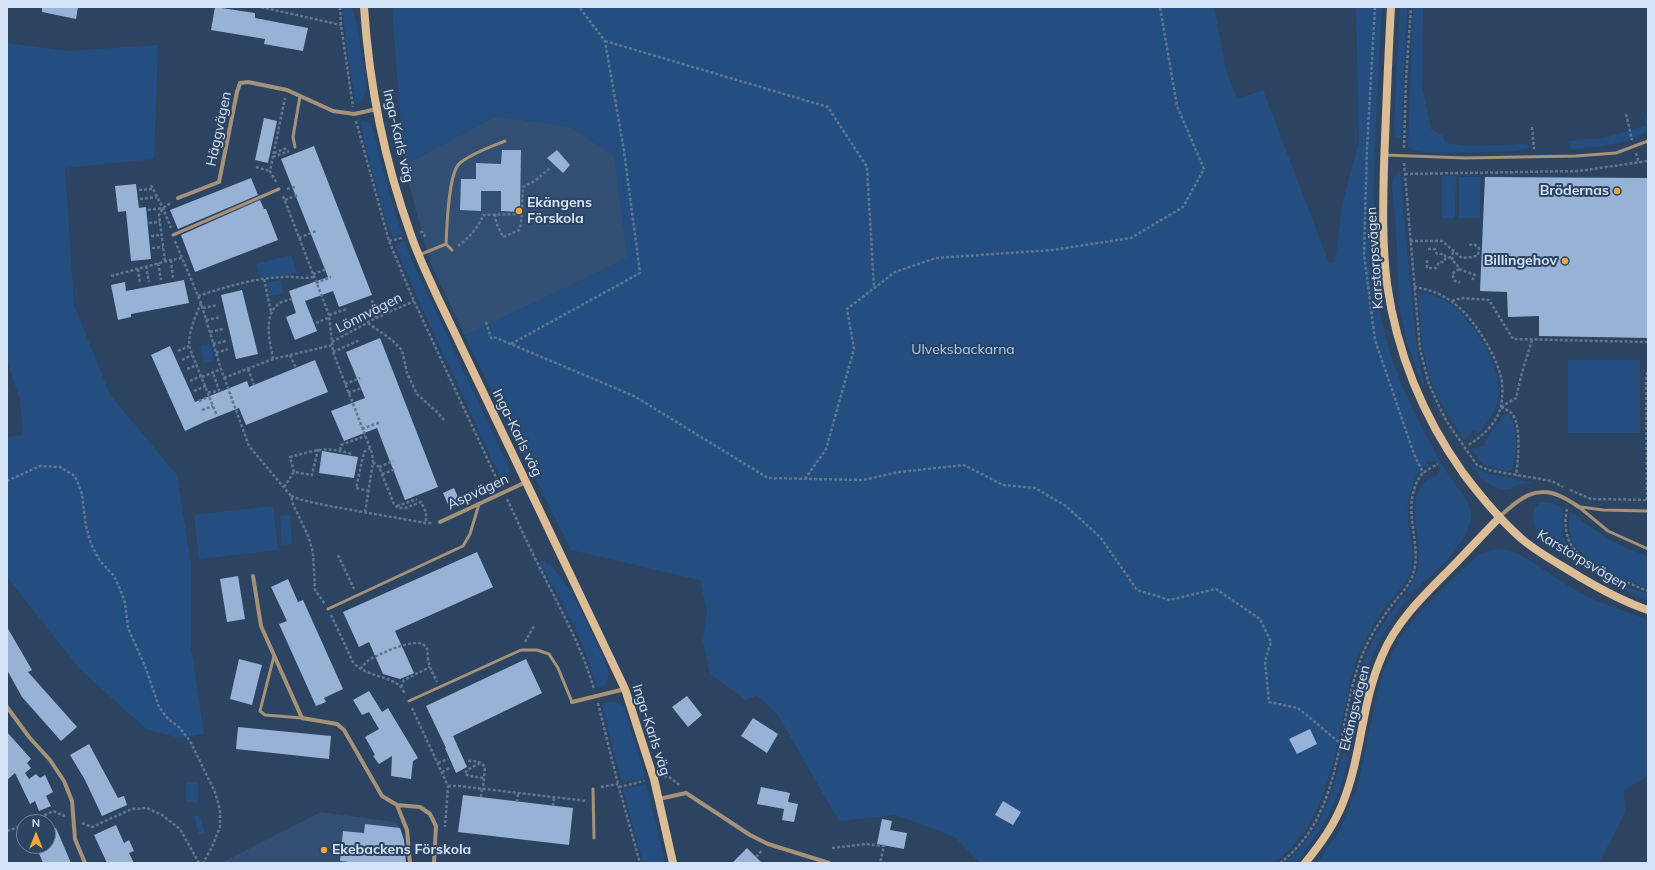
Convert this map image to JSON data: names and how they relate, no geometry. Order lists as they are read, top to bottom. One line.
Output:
{"streets":{"street":["Häggvägen","Inga-Karls väg","Karstorpsvägen","Aspvägen","Ekängsvägen"],"path":["Lönnvägen"]},"crossings":[["Häggvägen","Inga-Karls väg"],["Inga-Karls väg","Aspvägen"],["Karstorpsvägen","Ekängsvägen"]],"parks":["Ulveksbackarna"],"places":["Brödernas","Ekängens Förskola","Billingehov","Ekebackens Förskola"],"north":"top"}
